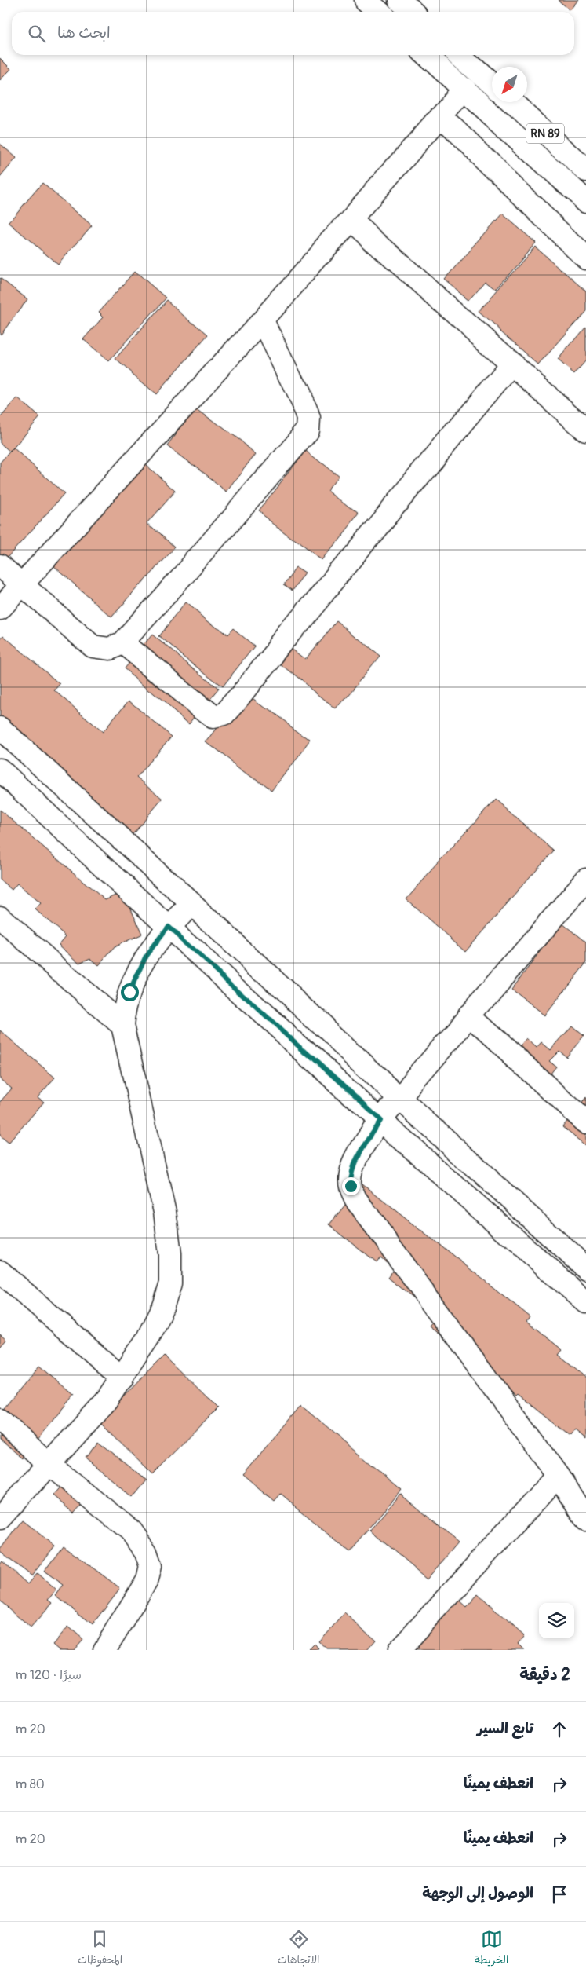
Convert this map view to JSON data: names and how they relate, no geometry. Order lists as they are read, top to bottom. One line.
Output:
{"streets":{"street":["RN 89"]},"north":"bottom left","page":{"search":"ابحث هنا","heading":["2 دقيقة","سيرًا · 120 m"],"list":[["تابع السير","20 m"],["انعطف يمينًا","80 m"],["انعطف يمينًا","20 m"],"الوصول إلى الوجهة"],"nav":["الخريطة","الاتجاهات","المحفوظات"]}}
